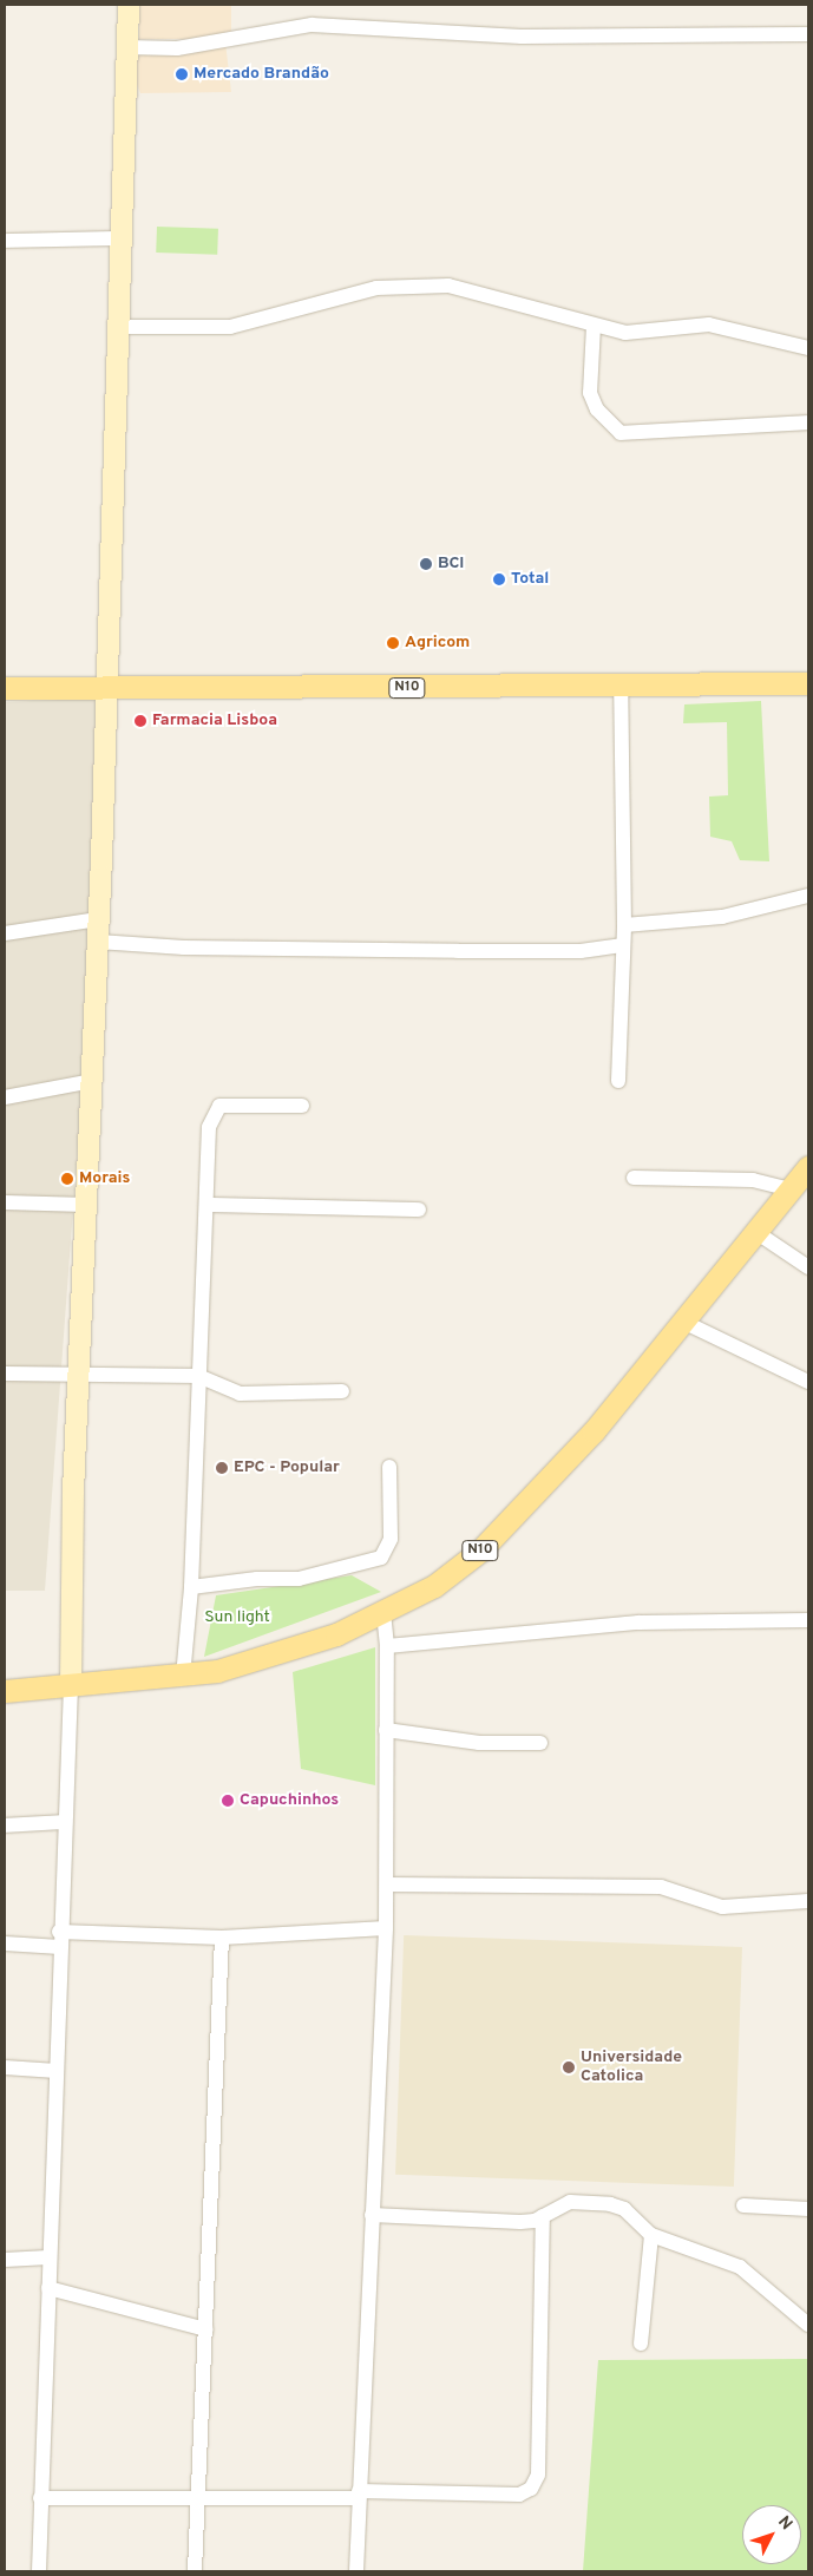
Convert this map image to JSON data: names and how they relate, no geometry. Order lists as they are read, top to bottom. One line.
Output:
{"streets":{"main road":["N10"]},"parks":["Sun light"],"places":["Mercado Brandão","BCI","Total","Agricom","Farmacia Lisboa","Morais","EPC - Popular","Capuchinhos","Universidade Catolica"],"north":"top right"}
